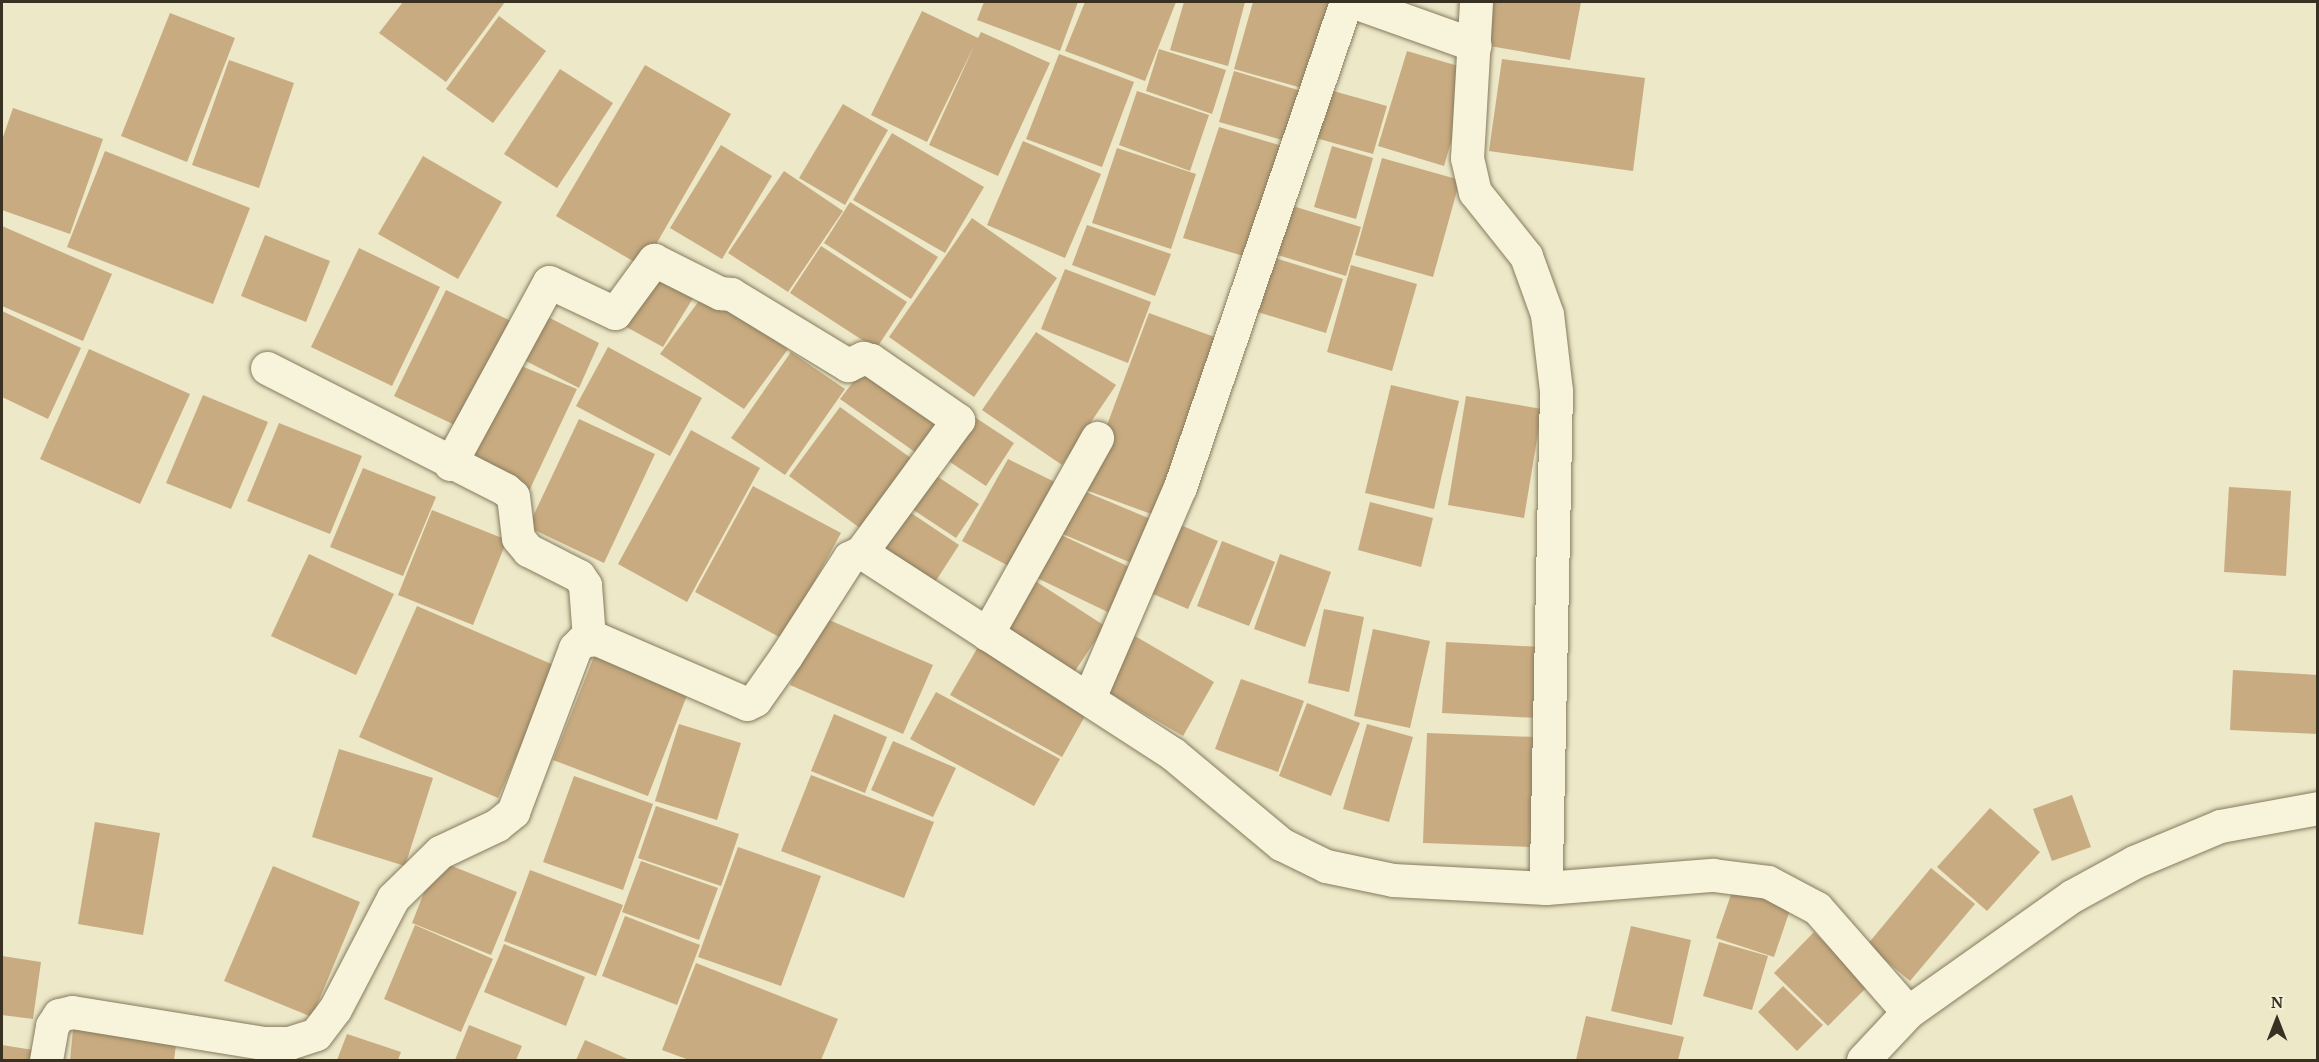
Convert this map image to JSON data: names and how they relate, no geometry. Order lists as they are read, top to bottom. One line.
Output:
{"north":"top"}
